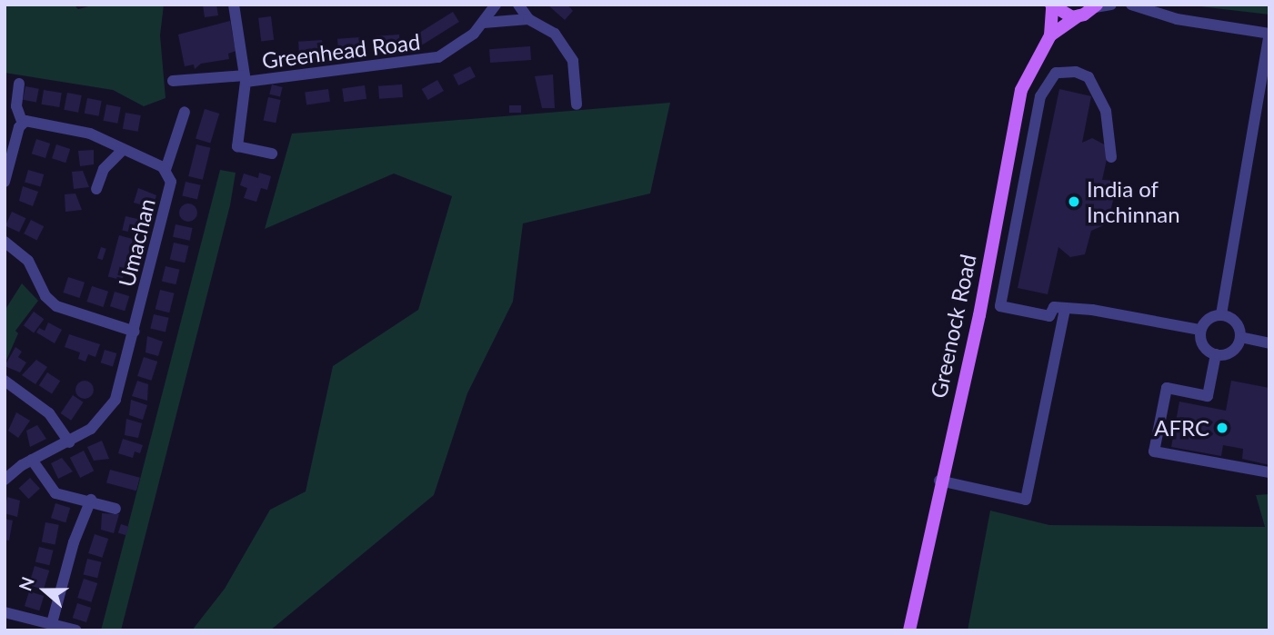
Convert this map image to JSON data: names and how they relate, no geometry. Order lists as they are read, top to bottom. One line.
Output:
{"streets":{"main road":["Greenock Road"],"street":["Greenhead Road","Umachan"]},"places":["India of Inchinnan","AFRC"],"north":"left"}
